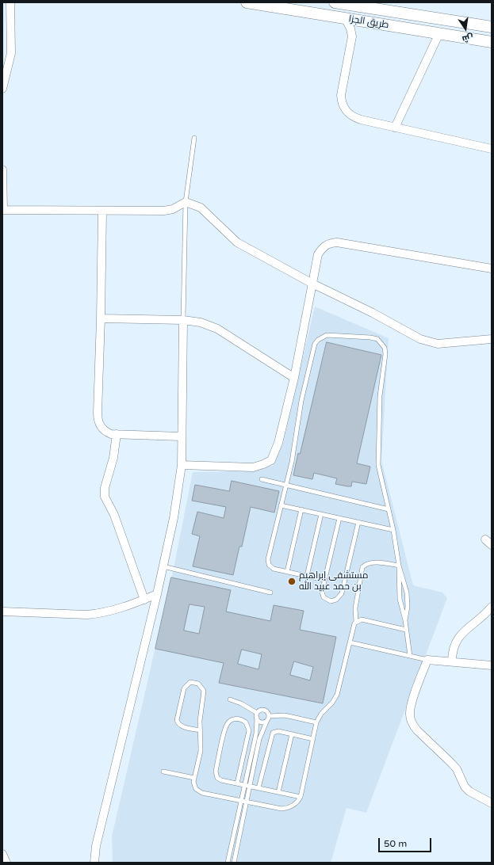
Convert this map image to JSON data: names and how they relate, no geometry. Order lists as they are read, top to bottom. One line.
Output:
{"streets":{"street":["طريق الجزا"]},"places":["مستشفى إبراهيم بن حمد عبيد الله"],"scale_bar":"50 m","north":"bottom"}
